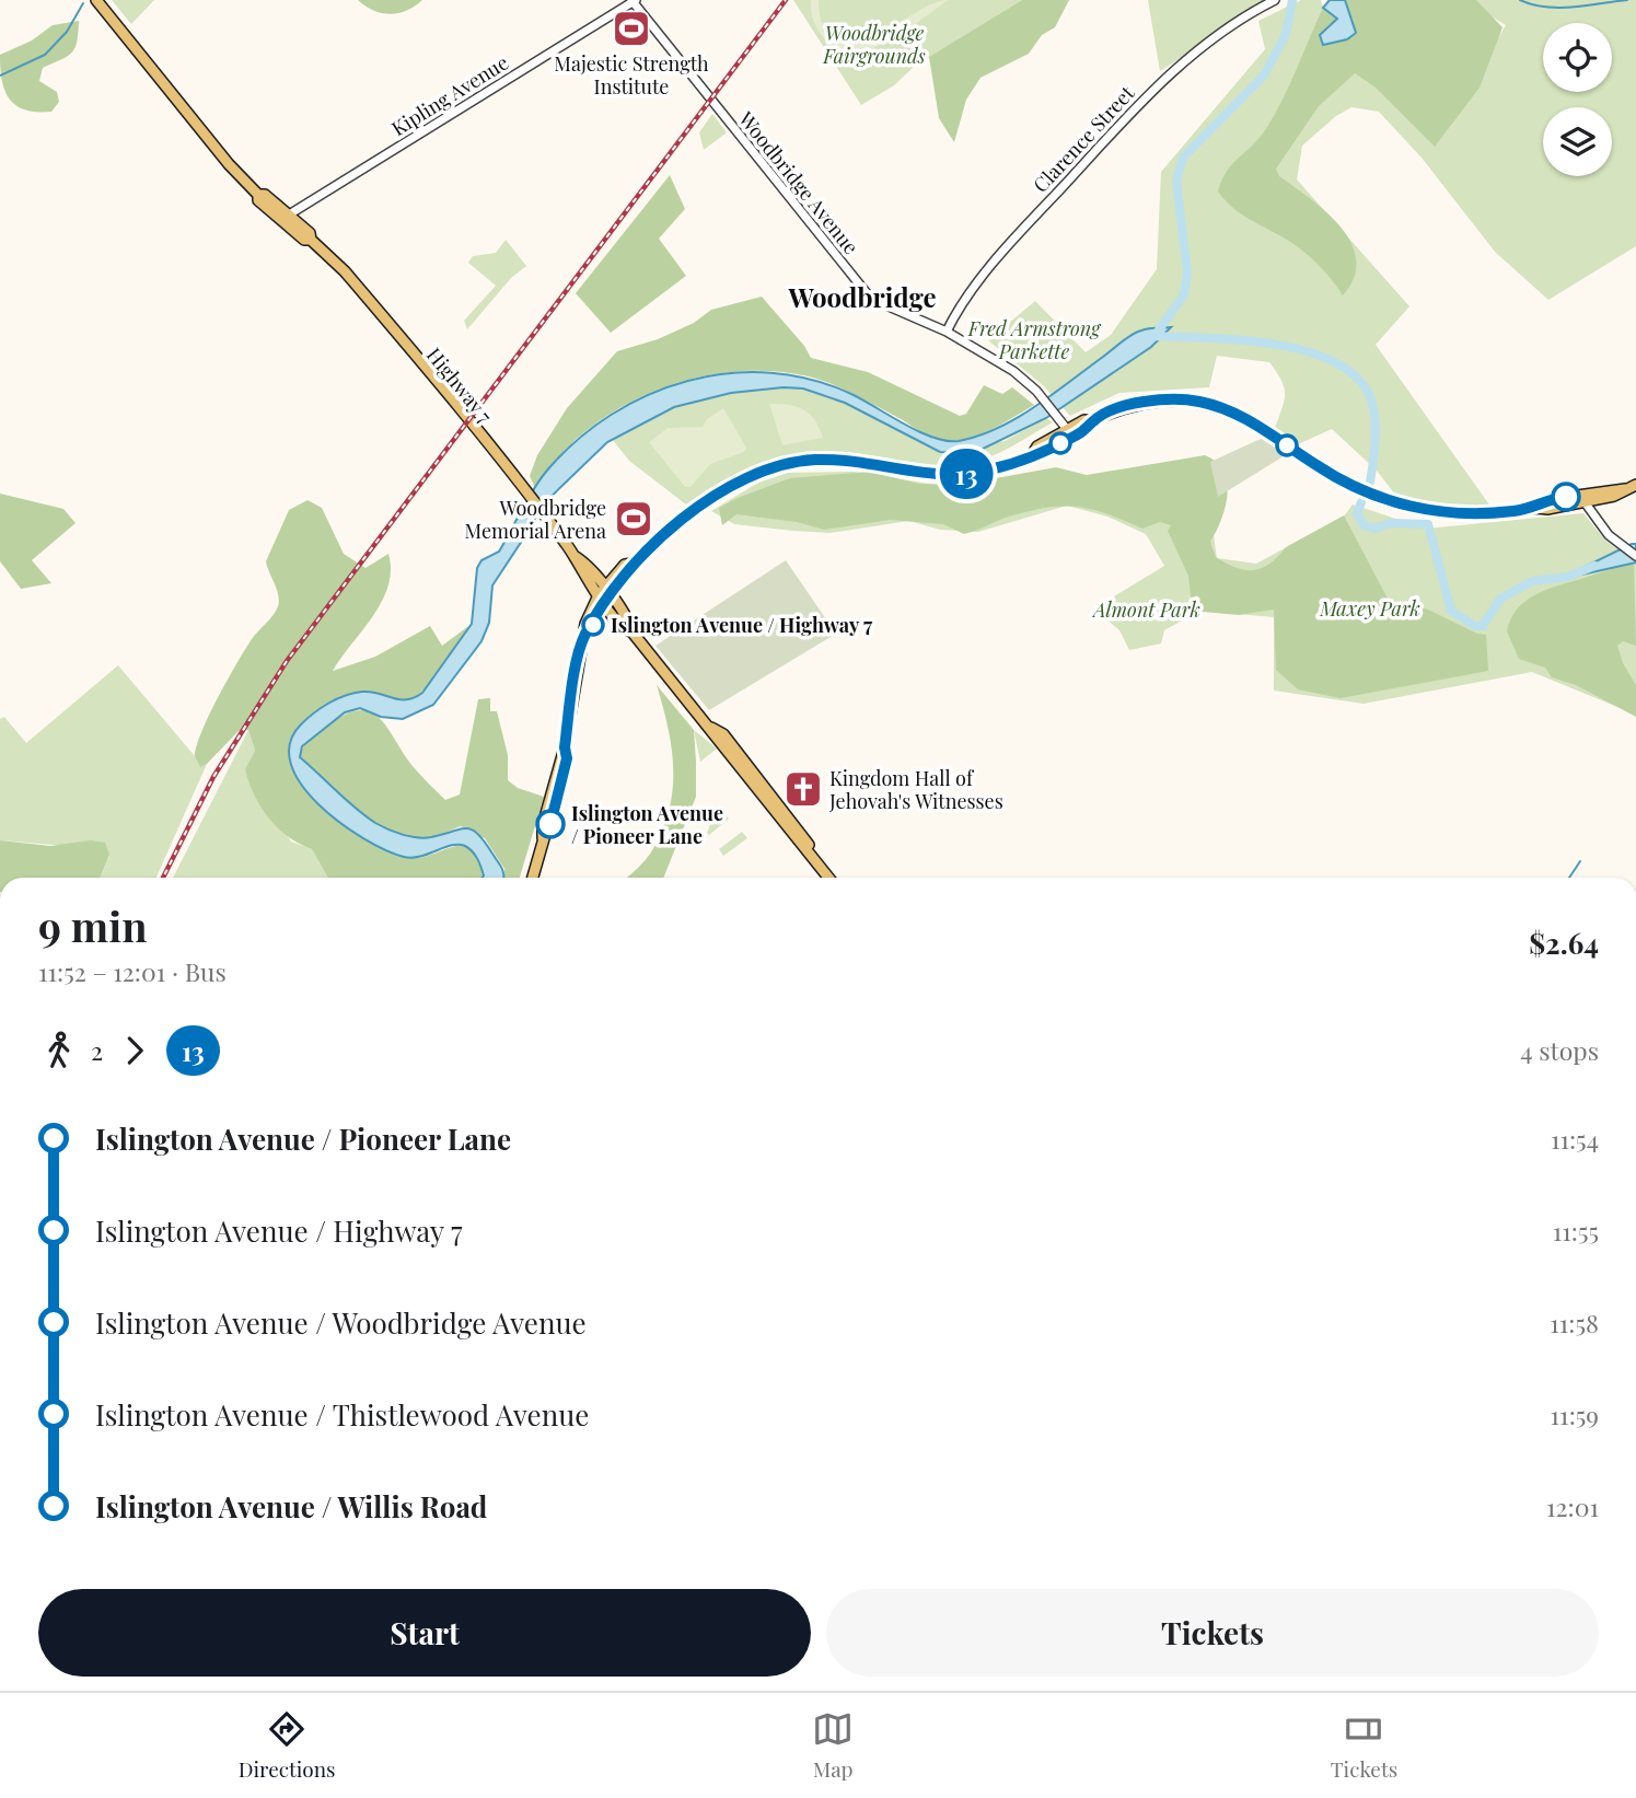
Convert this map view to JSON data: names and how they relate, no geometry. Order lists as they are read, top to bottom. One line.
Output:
{"streets":{"main road":["Highway 7"],"street":["Kipling Avenue","Clarence Street","Woodbridge Avenue"]},"crossings":[["Kipling Avenue","Woodbridge Avenue"],["Kipling Avenue","Highway 7"],["Clarence Street","Woodbridge Avenue"]],"districts":["Woodbridge"],"parks":["Woodbridge Fairgrounds","Fred Armstrong Parkette","Maxey Park","Almont Park"],"places":{"sports":["Majestic Strength Institute","Woodbridge Memorial Arena"],"other":["Islington Avenue / Highway 7","Islington Avenue / Pioneer Lane"],"church":["Kingdom Hall of Jehovah's Witnesses"]},"lines":["bus line 13"],"page":{"on_map":"13","heading":["9 min","11:52 – 12:01 · Bus","$2.64"],"legs":["2","13","4 stops"],"list":[{"name":"Islington Avenue / Pioneer Lane","value":"11:54"},{"name":"Islington Avenue / Highway 7","value":"11:55"},{"name":"Islington Avenue / Woodbridge Avenue","value":"11:58"},{"name":"Islington Avenue / Thistlewood Avenue","value":"11:59"},{"name":"Islington Avenue / Willis Road","value":"12:01"}],"buttons":["Start","Tickets"],"tabs":["Directions","Map","Tickets"]}}
